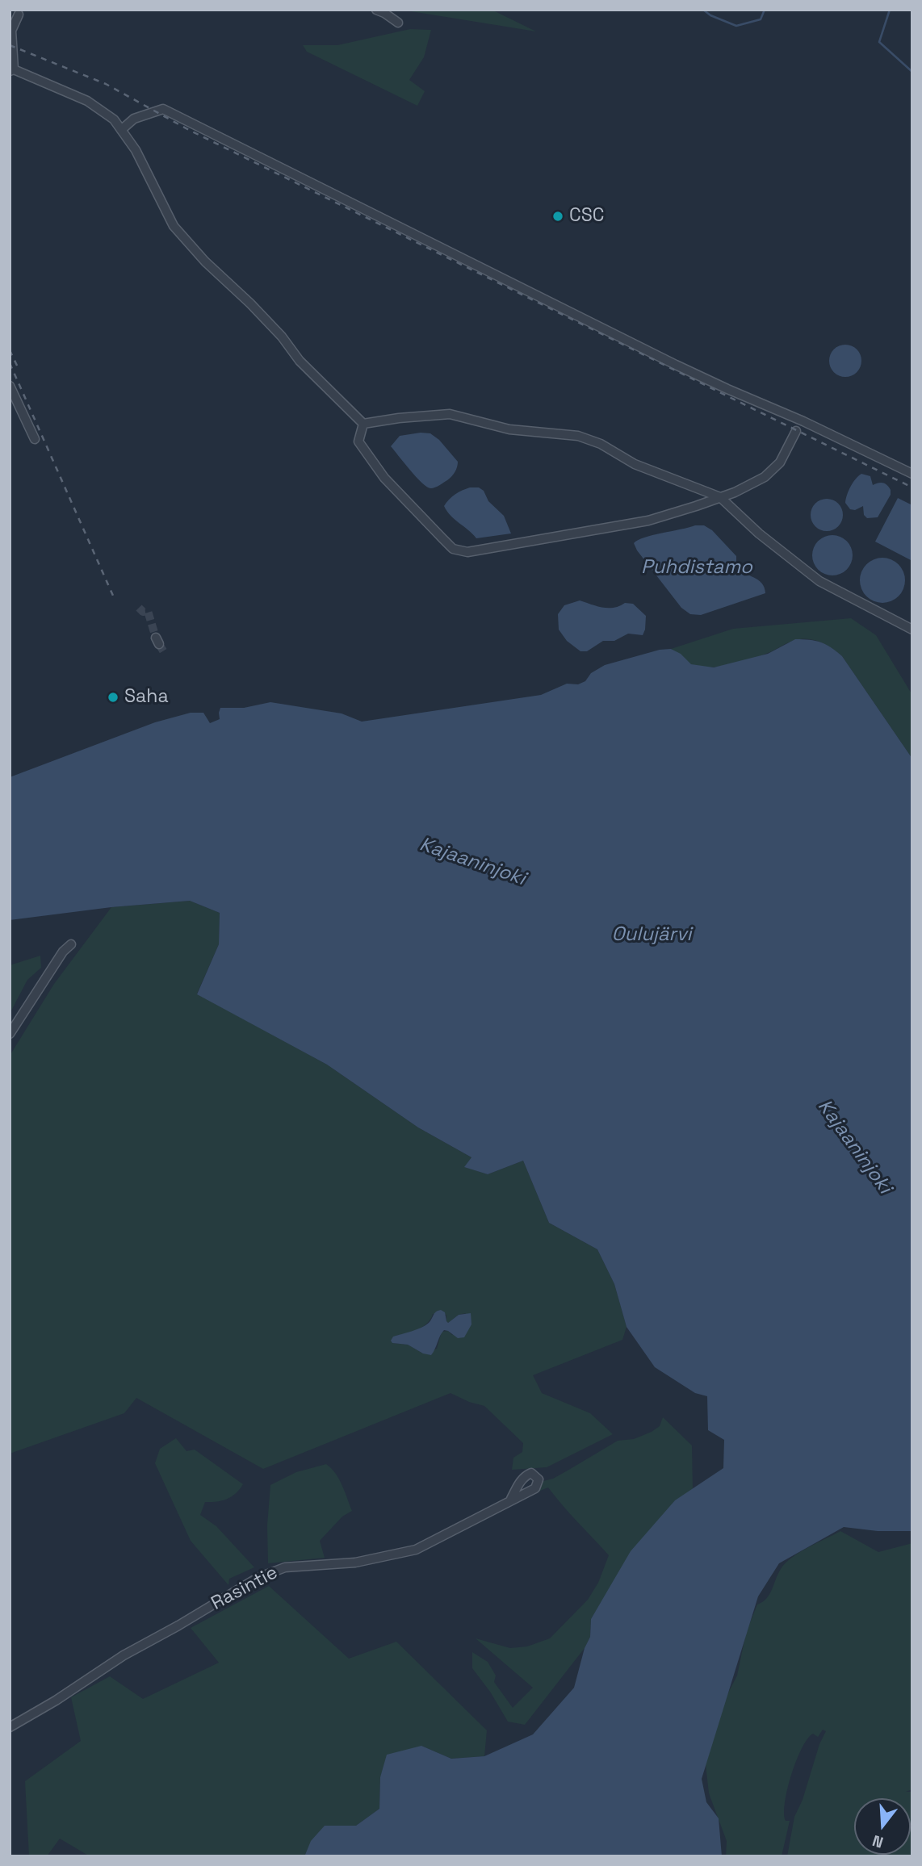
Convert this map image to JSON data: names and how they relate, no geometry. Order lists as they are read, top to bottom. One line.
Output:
{"streets":{"street":["Rasintie"]},"water":["Puhdistamo","Kajaaninjoki","Oulujärvi"],"places":["CSC","Saha"],"north":"bottom"}
